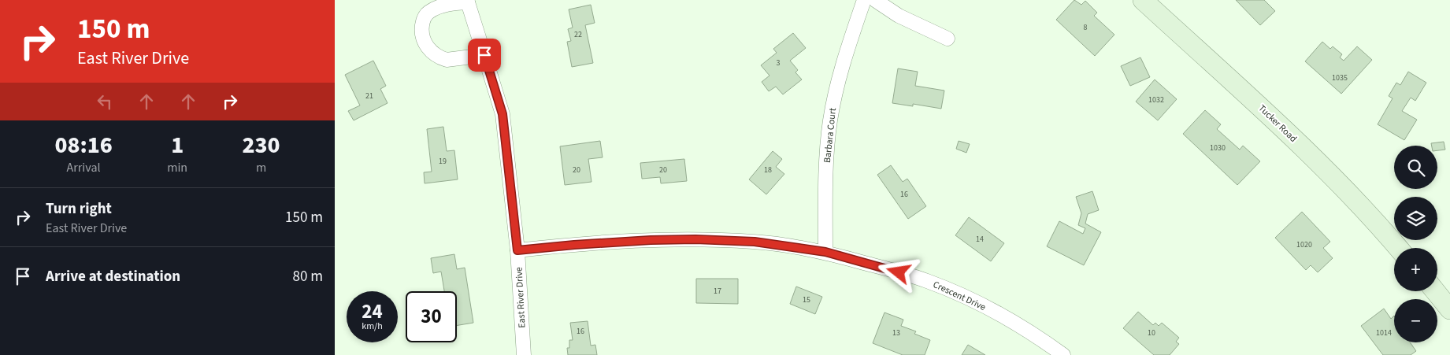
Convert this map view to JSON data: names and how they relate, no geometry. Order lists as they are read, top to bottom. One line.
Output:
{"streets":{"main road":["Tucker Road"],"street":["Barbara Court","Crescent Drive","East River Drive"]},"crossings":[["Barbara Court","Crescent Drive"],["Crescent Drive","East River Drive"]],"house_numbers":["8","22","3","1035","21","1032","1030","19","20","20","18","16","14","1020","17","15","16","13","10","1014"],"page":{"turn":["150 m","East River Drive"],"eta":["08:16","Arrival","1","min","230","m"],"map_buttons":["+","−"],"list":[{"name":"Turn right","note":"East River Drive","value":"150 m"},{"name":"Arrive at destination","value":"80 m"}],"speed":"24 km/h","limit":"30"}}
